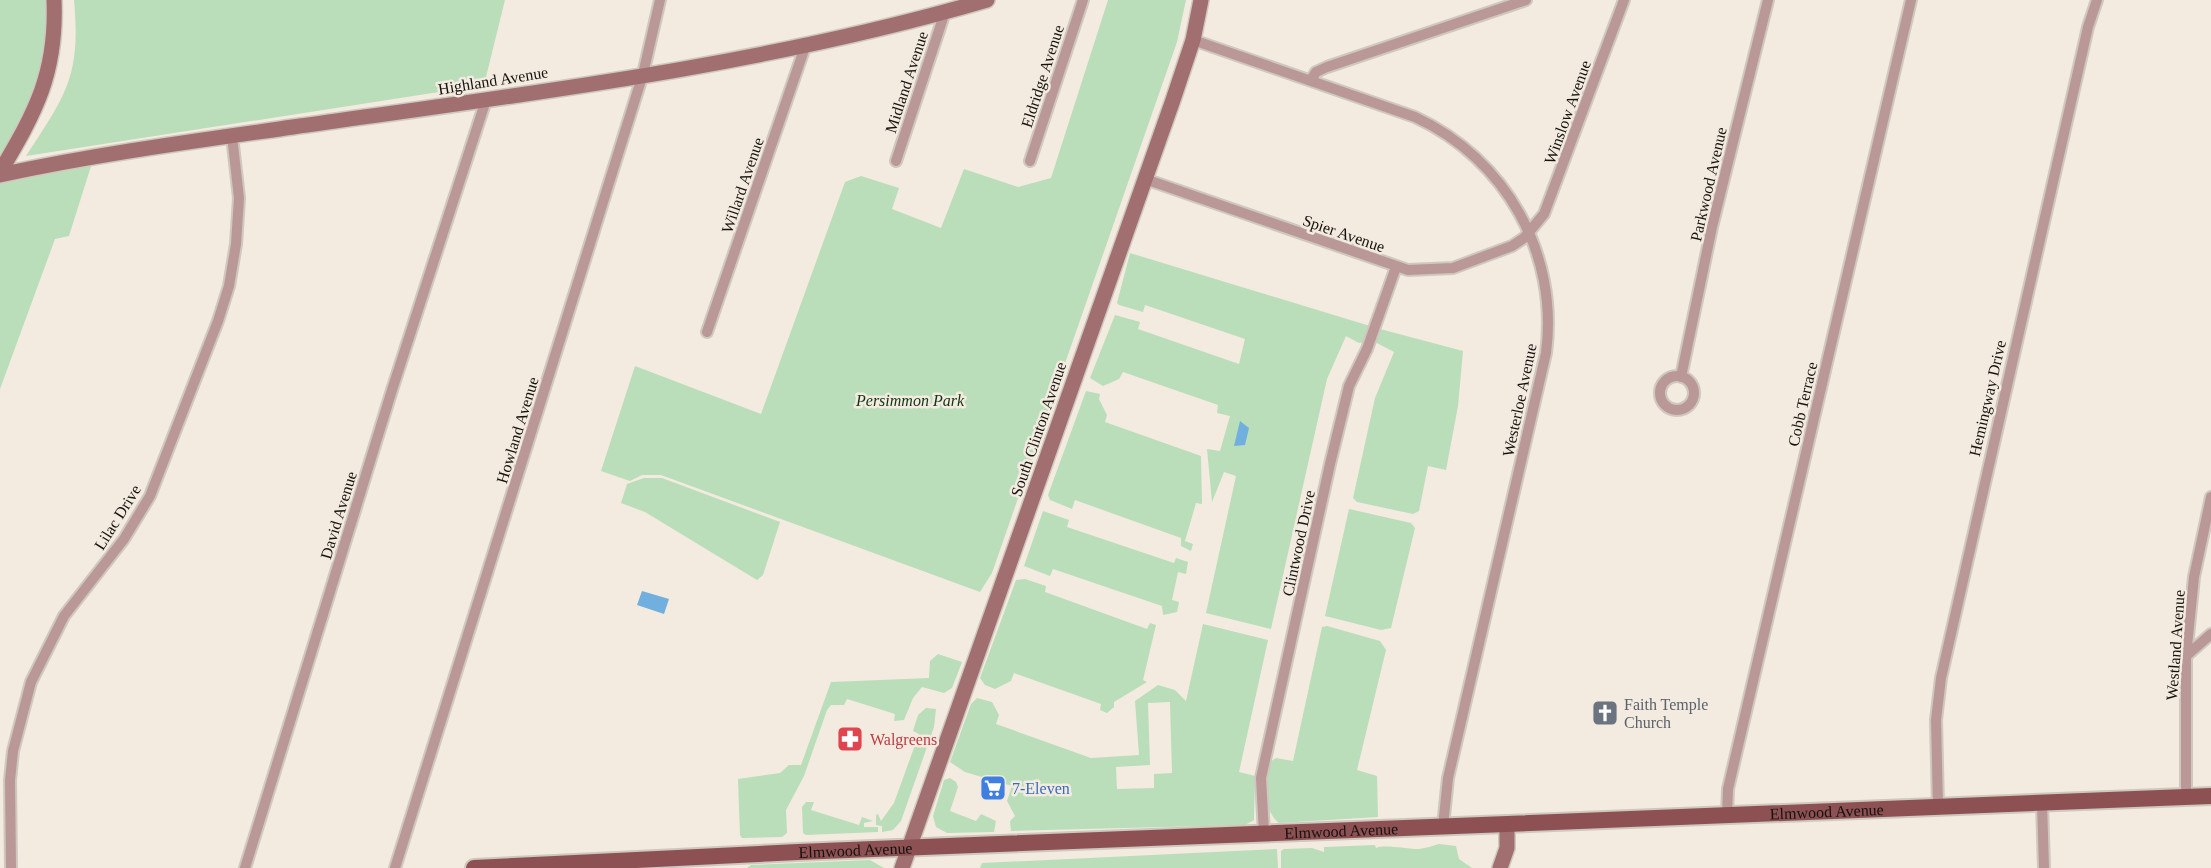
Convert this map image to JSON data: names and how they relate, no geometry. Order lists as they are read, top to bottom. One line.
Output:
{"streets":{"main road":["Elmwood Avenue"],"street":["Eldridge Avenue","Highland Avenue","Midland Avenue","Winslow Avenue","Parkwood Avenue","Willard Avenue","Spier Avenue","Hemingway Drive","Westerloe Avenue","Cobb Terrace","South Clinton Avenue","Howland Avenue","David Avenue","Lilac Drive","Clintwood Drive","Westland Avenue"]},"crossings":[["Highland Avenue","Midland Avenue"],["Highland Avenue","Willard Avenue"],["Highland Avenue","Howland Avenue"],["Highland Avenue","David Avenue"],["Highland Avenue","Lilac Drive"],["Winslow Avenue","Spier Avenue"],["Winslow Avenue","Westerloe Avenue"],["Spier Avenue","Westerloe Avenue"],["Spier Avenue","South Clinton Avenue"],["Spier Avenue","Clintwood Drive"],["Hemingway Drive","Elmwood Avenue"],["Westerloe Avenue","South Clinton Avenue"],["Westerloe Avenue","Elmwood Avenue"],["Cobb Terrace","Elmwood Avenue"],["South Clinton Avenue","Elmwood Avenue"],["Clintwood Drive","Elmwood Avenue"],["Westland Avenue","Elmwood Avenue"]],"parks":["Persimmon Park"],"places":{"church":["Faith Temple Church"],"pharmacy":["Walgreens"],"supermarket":["7-Eleven"]}}
